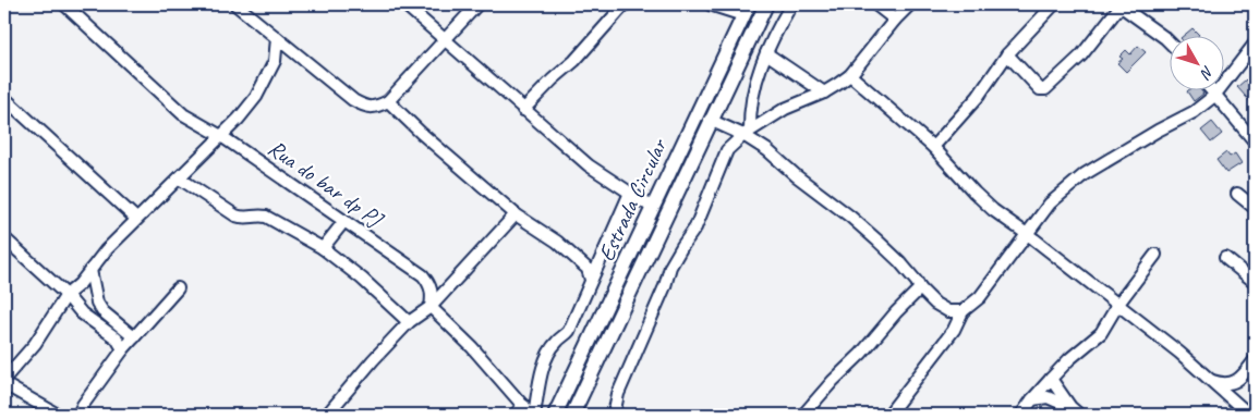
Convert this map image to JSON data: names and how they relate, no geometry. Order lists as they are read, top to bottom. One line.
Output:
{"streets":{"main road":["Estrada Circular"],"street":["Rua do bar dp PJ"]},"north":"bottom right"}
